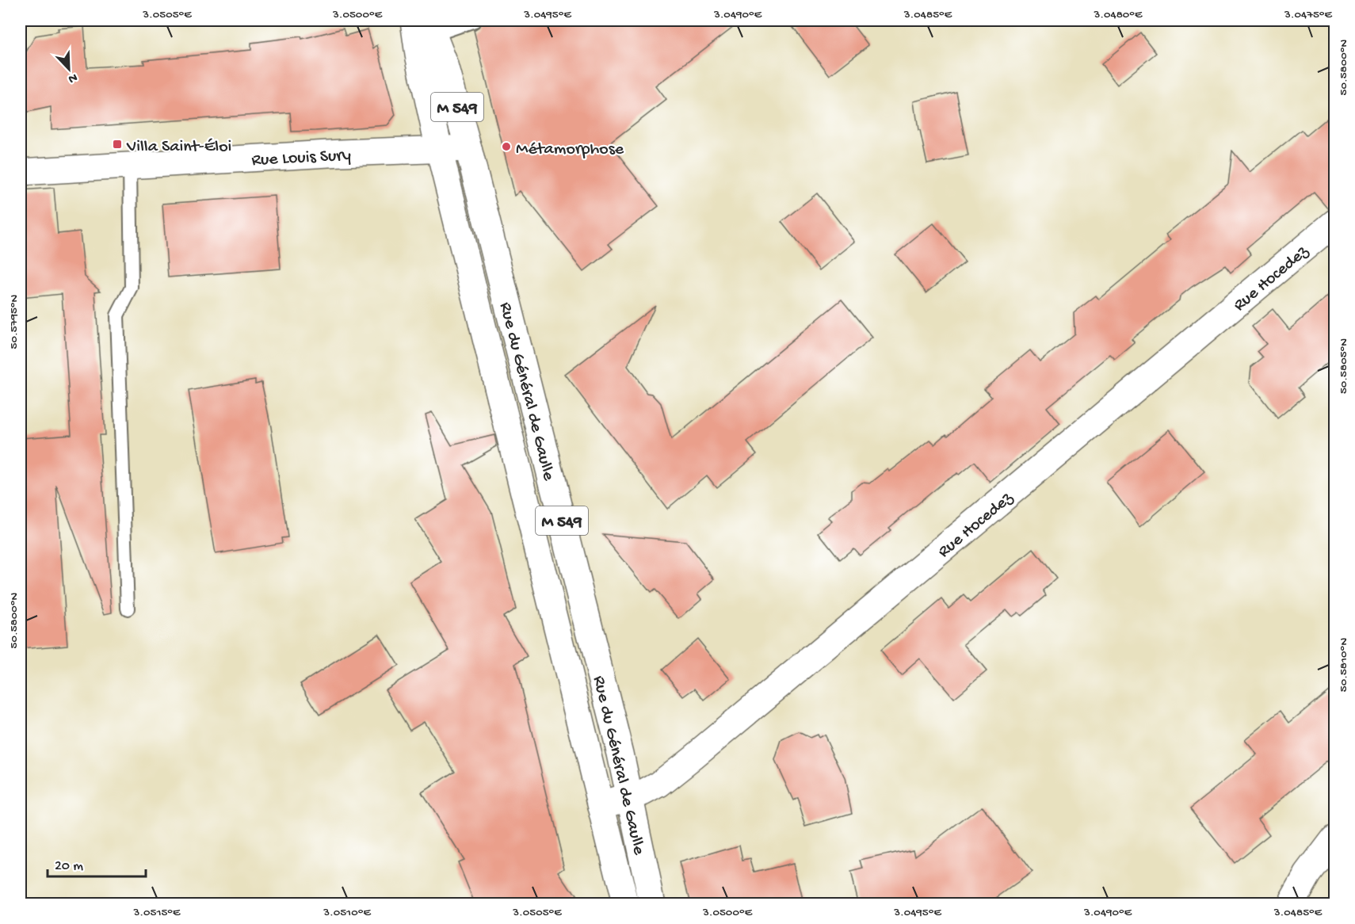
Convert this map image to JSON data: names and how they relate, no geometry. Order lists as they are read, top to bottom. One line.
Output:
{"streets":{"main road":["M 549","Rue Louis Sury","Rue Hocedez","Rue du Général de Gaulle"]},"crossings":[["Rue Louis Sury","Rue du Général de Gaulle"],["Rue Hocedez","Rue du Général de Gaulle"]],"places":{"transit":["Villa Saint-Éloi"],"other":["Métamorphose"]},"scale_bar":"20 m","north":"bottom right","coordinates":["3.0505°E","3.0500°E","3.0495°E","3.0490°E","3.0485°E","3.0480°E","3.0475°E","50.5800°N","50.5795°N","50.5805°N","50.5810°N","3.0515°E","3.0510°E"]}
